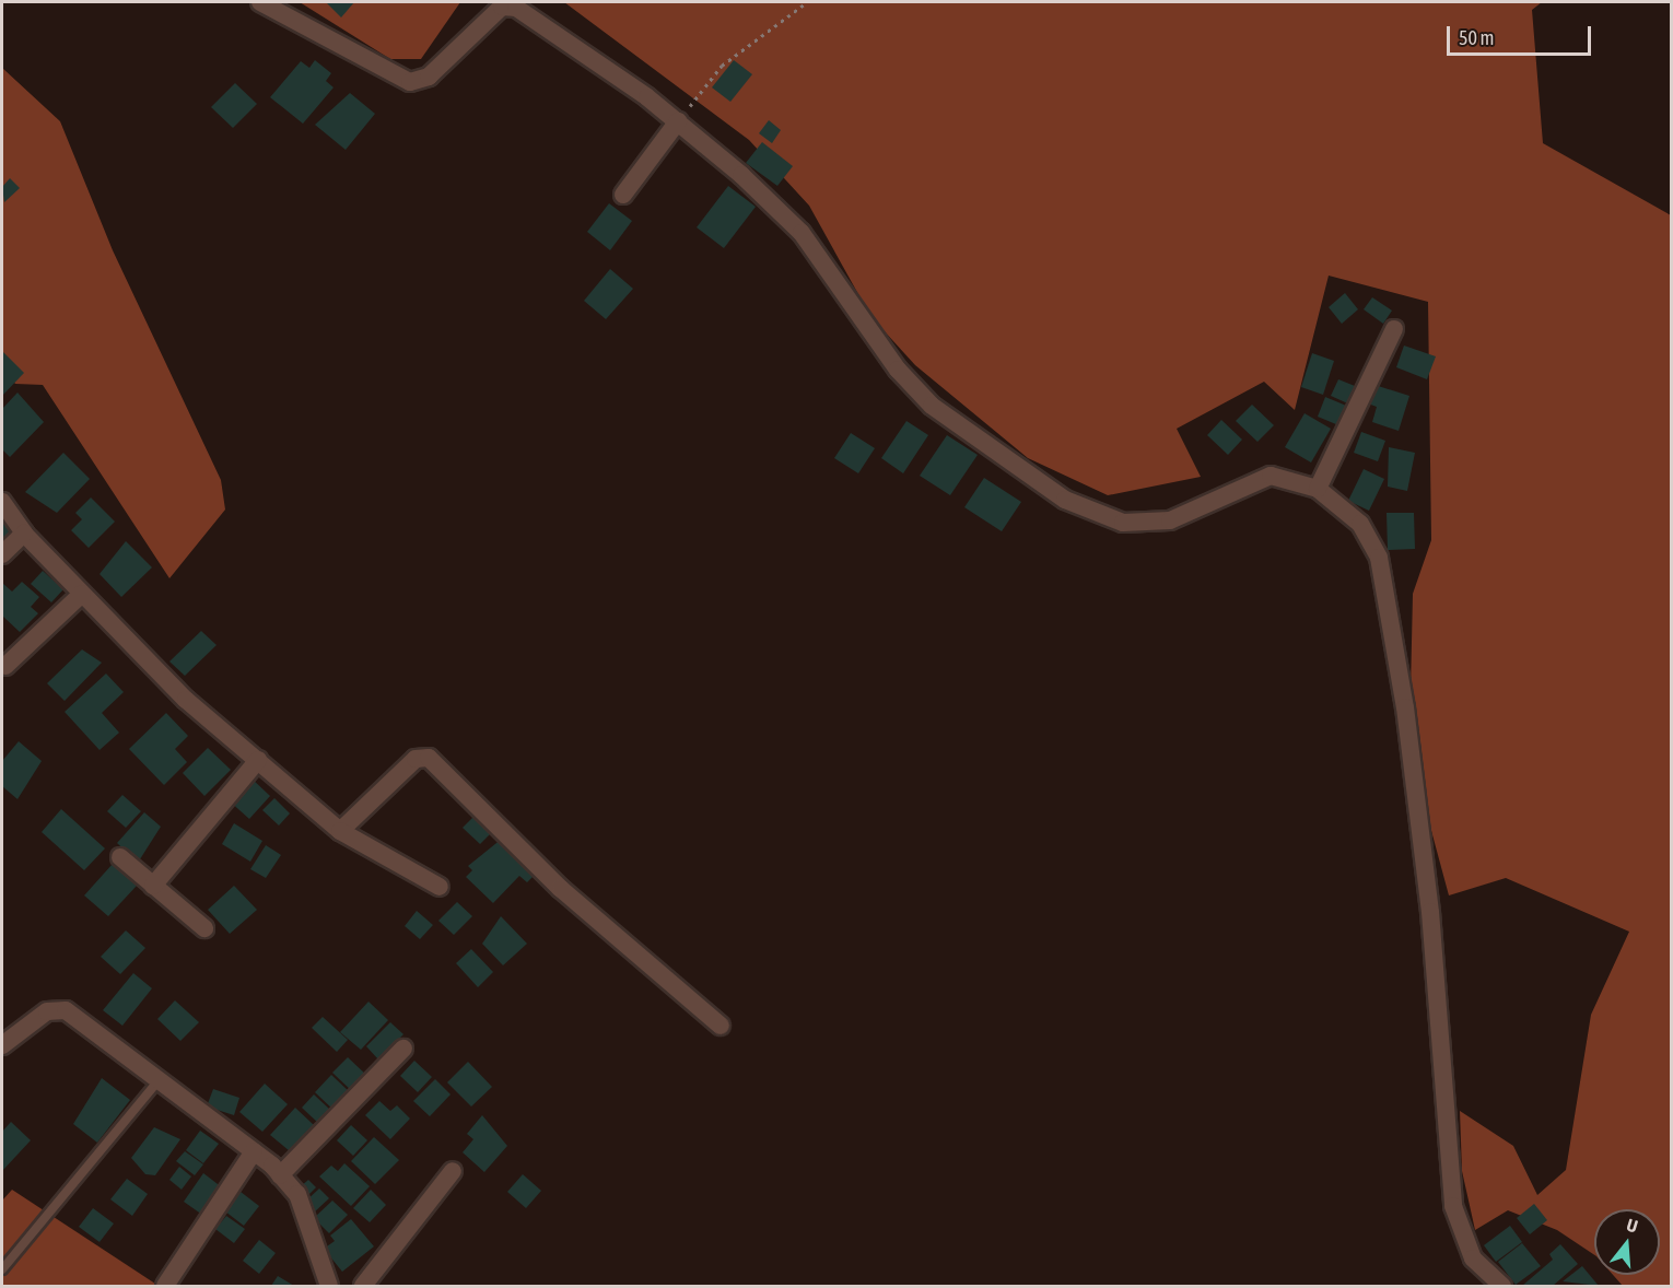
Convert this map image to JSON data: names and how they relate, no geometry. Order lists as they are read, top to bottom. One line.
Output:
{"scale_bar":"50 m","north":"top"}
